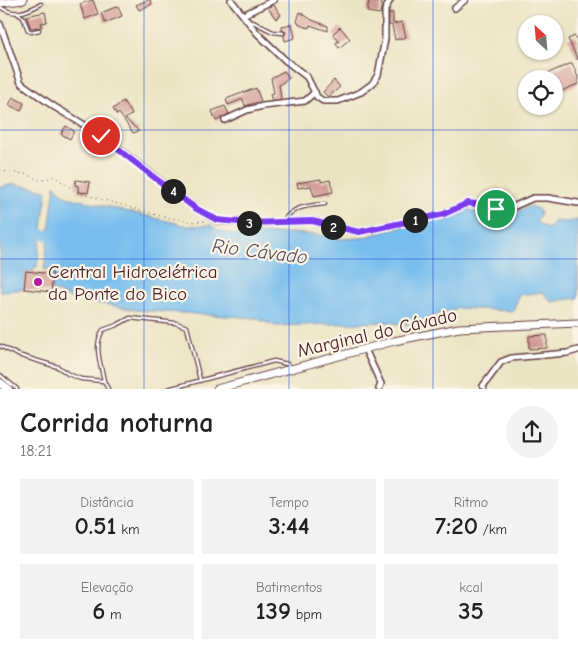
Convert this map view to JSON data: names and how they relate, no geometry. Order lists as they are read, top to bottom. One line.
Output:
{"streets":{"street":["Marginal do Cávado"]},"water":["Rio Cávado"],"places":["Central Hidroelétrica da Ponte do Bico"],"north":"top left","page":{"pins":["4","1","3","2"],"heading":["Corrida noturna","18:21"],"stats":[["Distância","0.51 km"],["Tempo","3:44"],["Ritmo","7:20 /km"],["Elevação","6 m"],["Batimentos","139 bpm"],["kcal","35"]]}}
